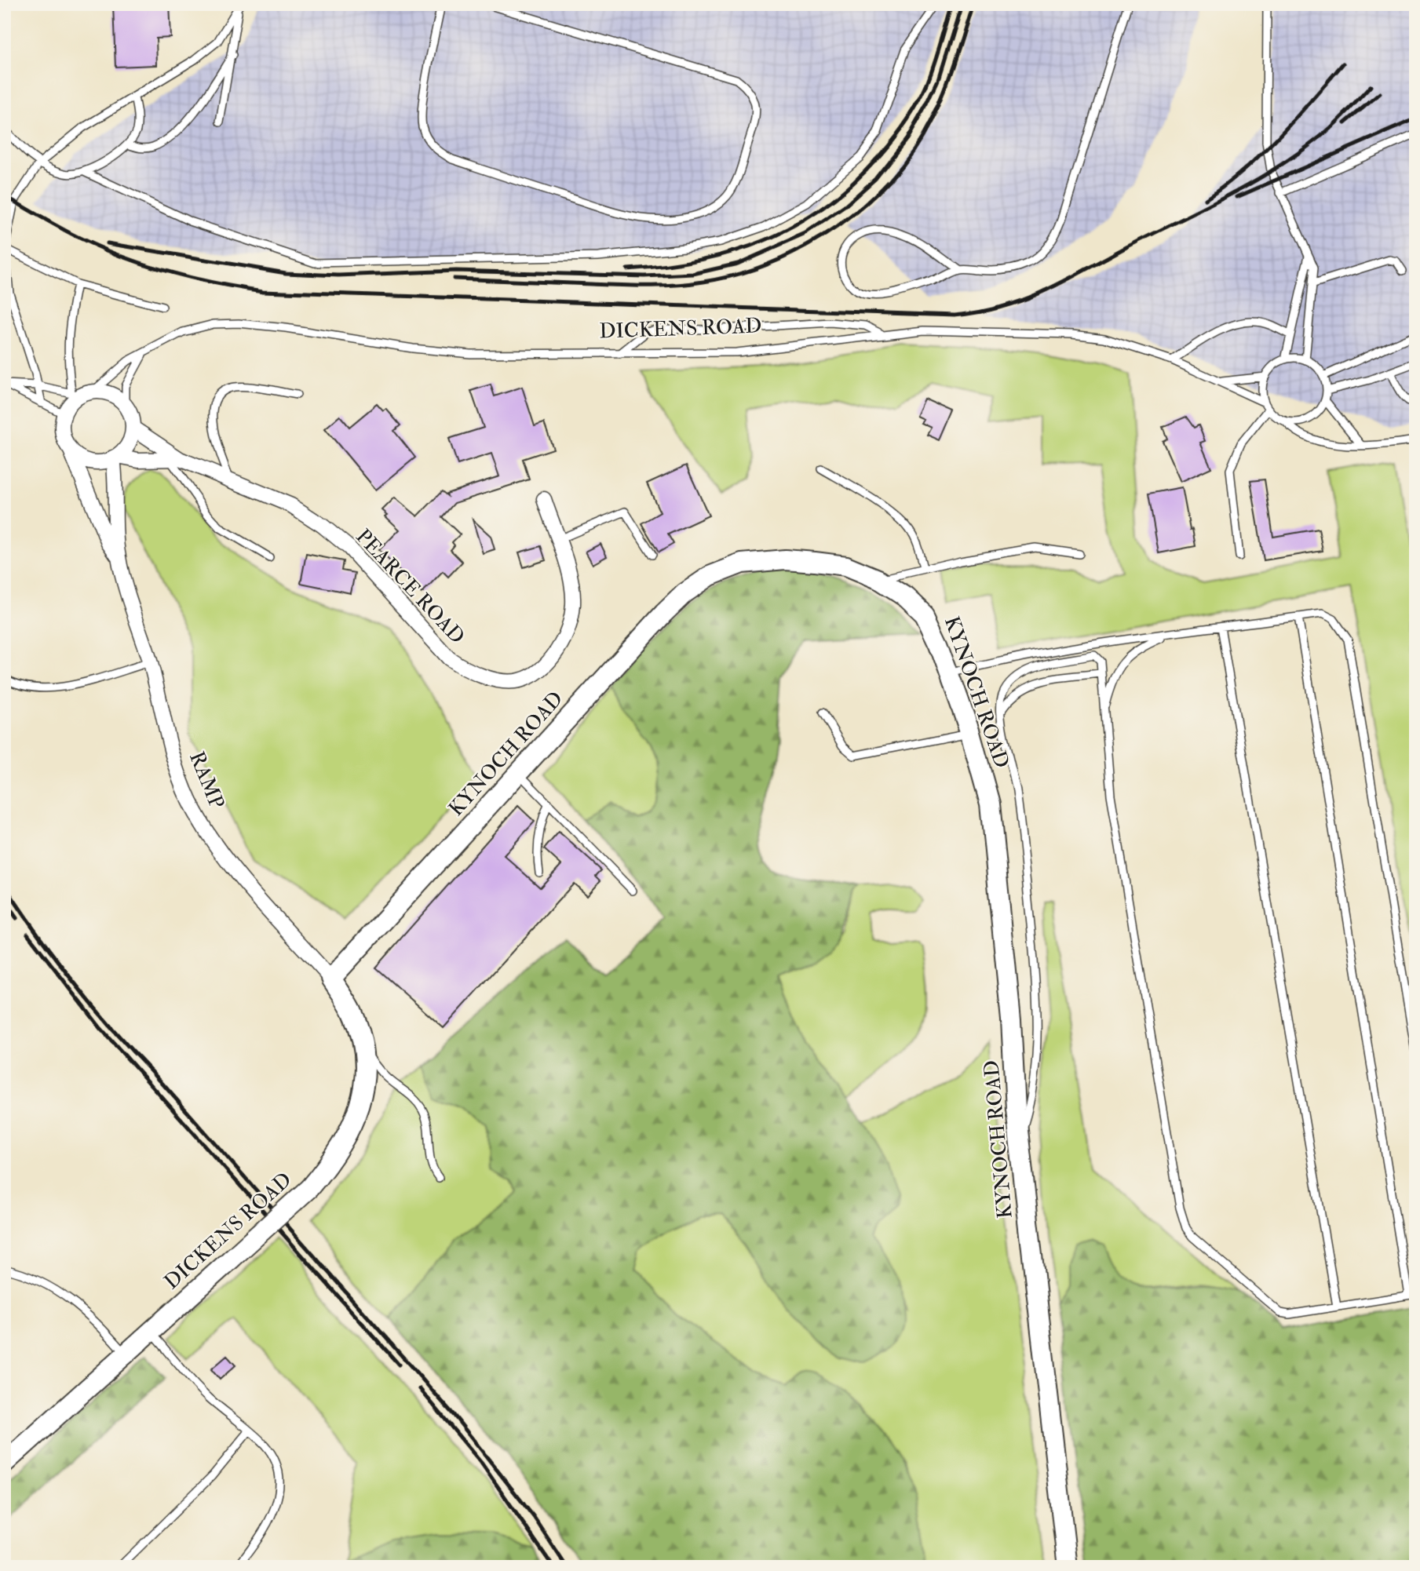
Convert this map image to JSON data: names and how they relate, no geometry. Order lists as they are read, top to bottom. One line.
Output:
{"streets":{"street":["DICKENS ROAD","PEARCE ROAD","KYNOCH ROAD","RAMP"]},"crossings":[["DICKENS ROAD","PEARCE ROAD"],["DICKENS ROAD","KYNOCH ROAD"],["DICKENS ROAD","RAMP"],["PEARCE ROAD","RAMP"],["KYNOCH ROAD","RAMP"]]}
